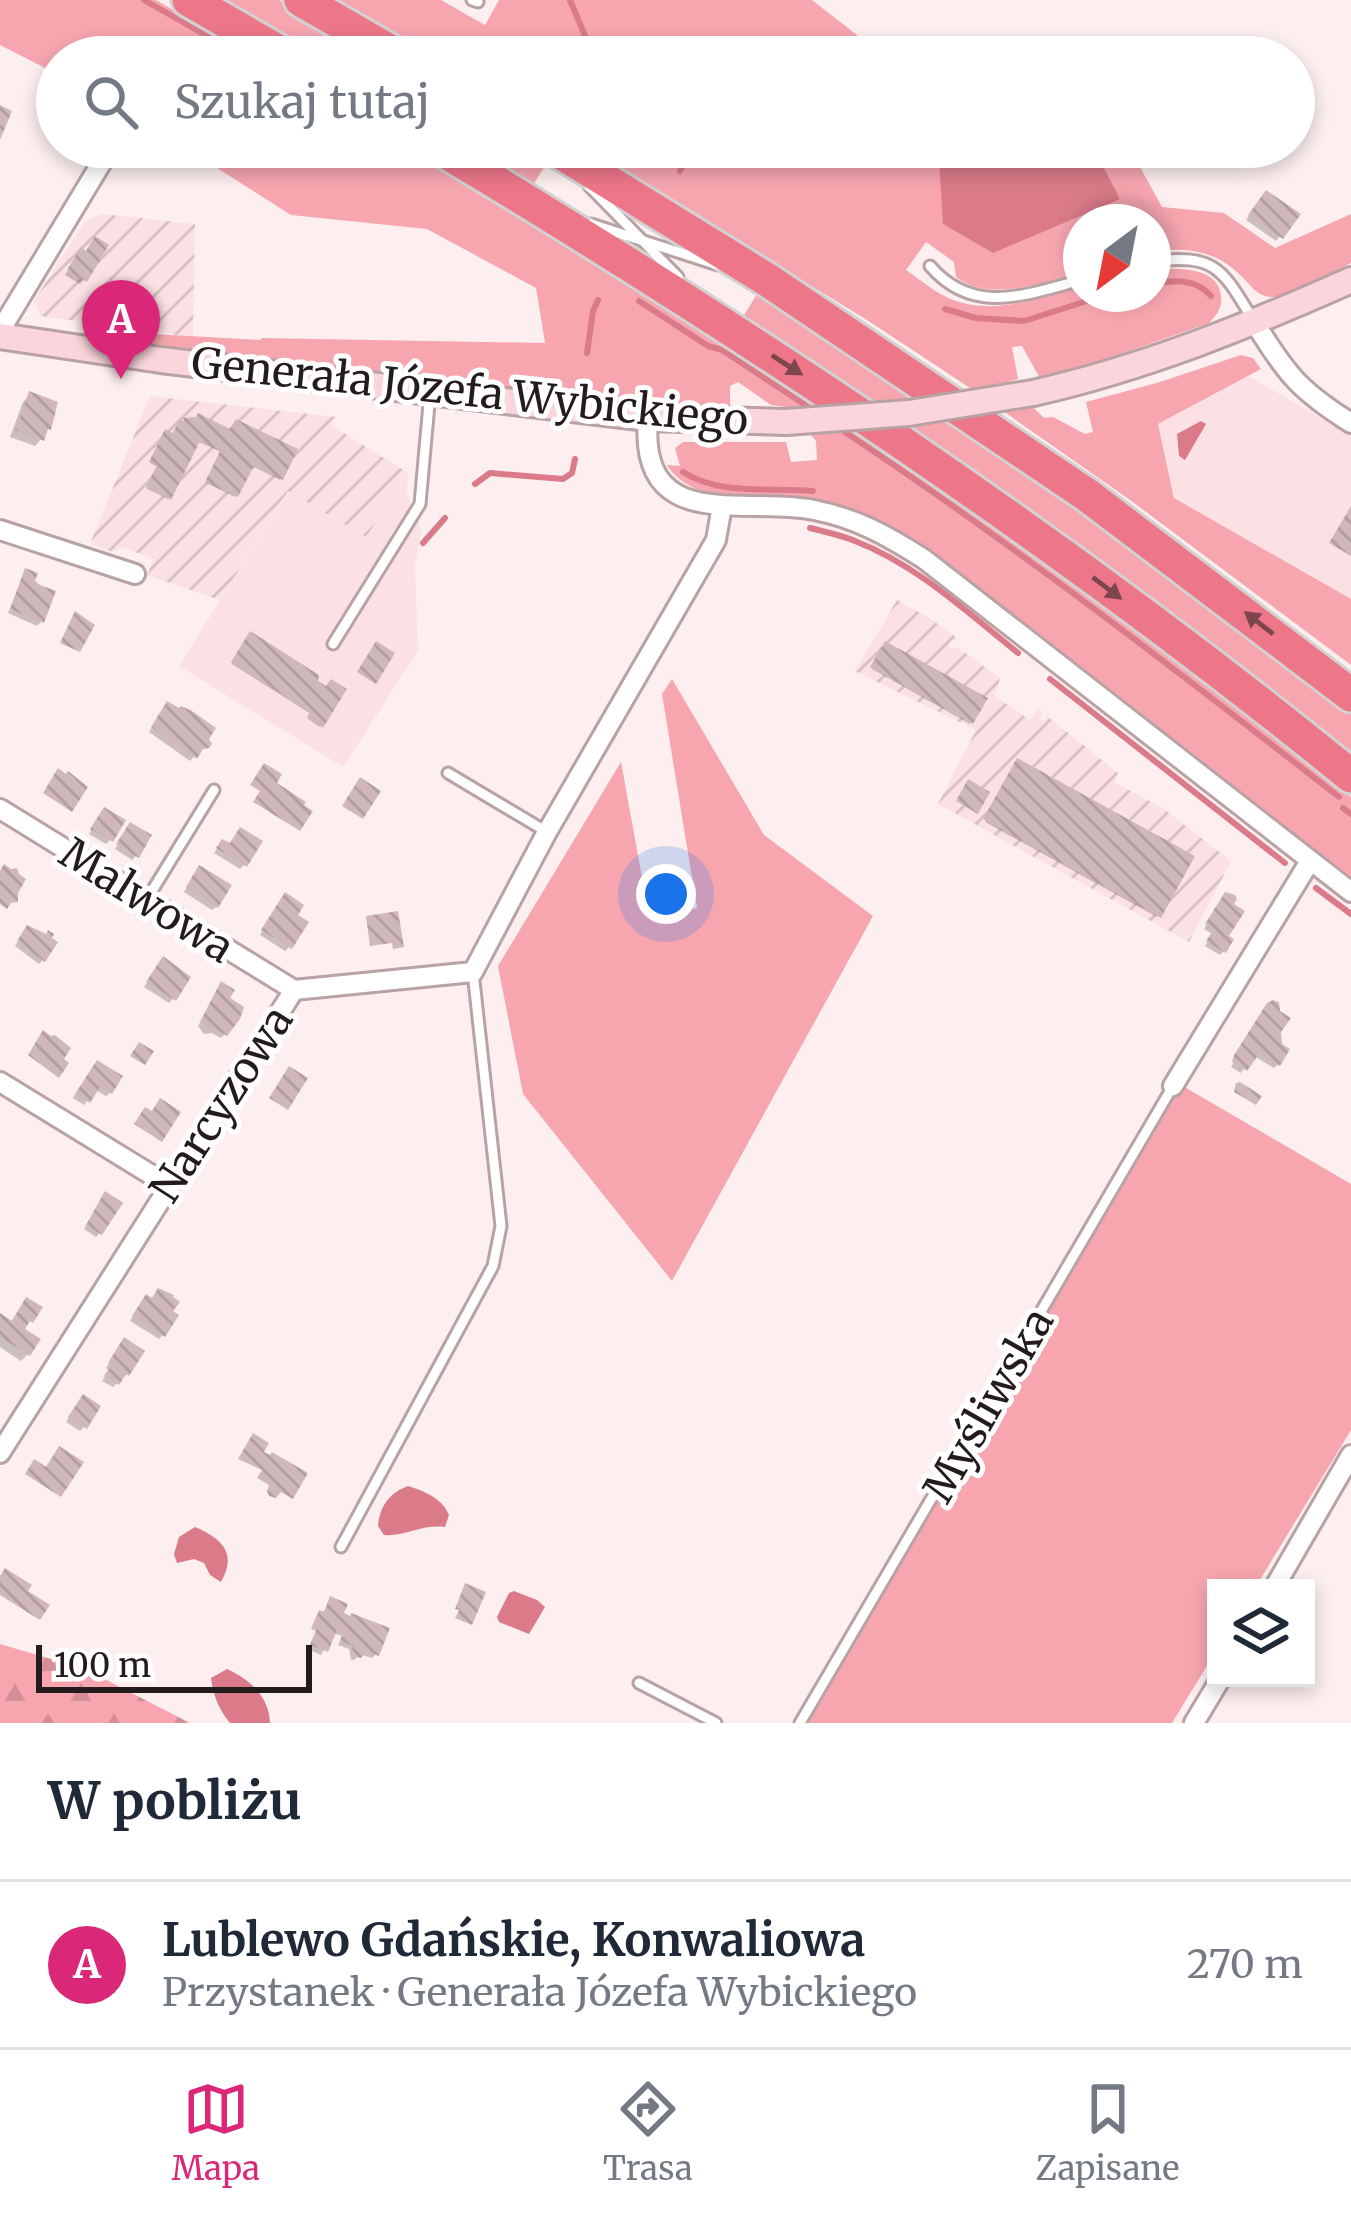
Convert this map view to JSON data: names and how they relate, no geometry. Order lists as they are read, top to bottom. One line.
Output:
{"streets":{"main road":["Generała Józefa Wybickiego"],"street":["Malwowa","Narcyzowa"],"lane":["Myśliwska"]},"crossings":[["Malwowa","Narcyzowa"]],"scale_bar":"100 m","north":"bottom left","page":{"search":"Szukaj tutaj","pins":"A","scale":"100 m","heading":"W pobliżu","list":[{"mark":"A","name":"Lublewo Gdańskie, Konwaliowa","note":"Przystanek · Generała Józefa Wybickiego","value":"270 m"}],"nav":["Mapa","Trasa","Zapisane"]}}
